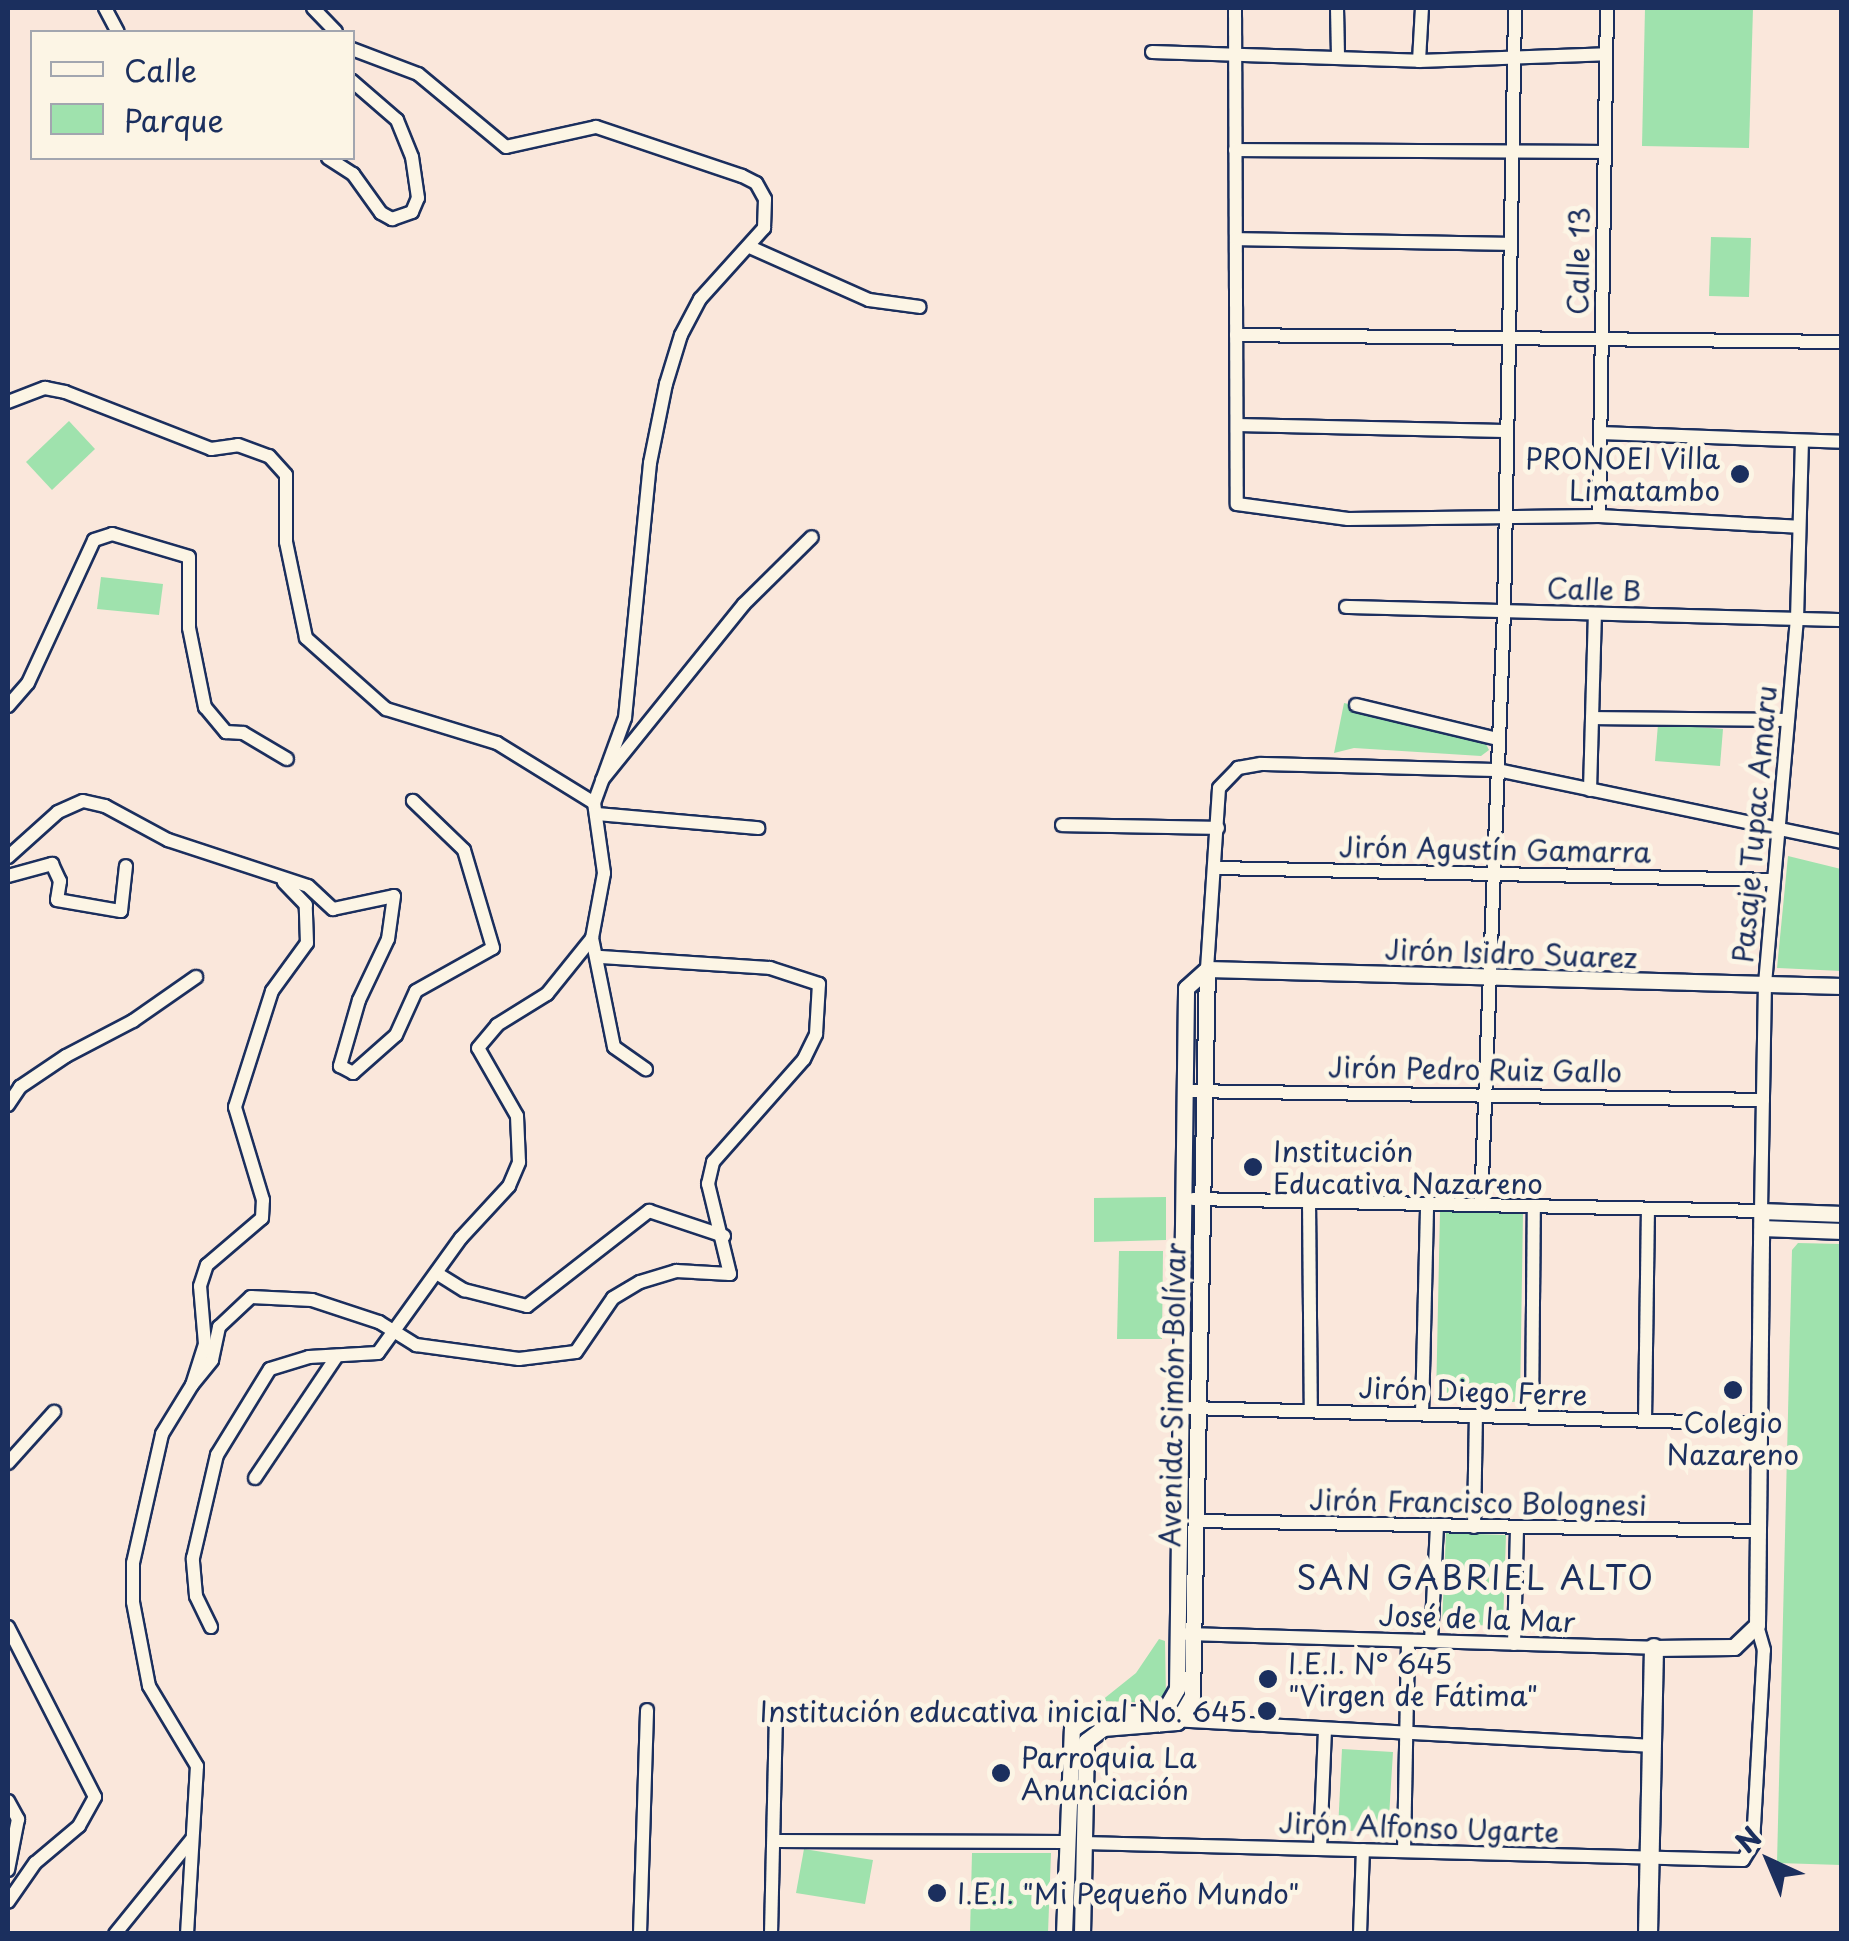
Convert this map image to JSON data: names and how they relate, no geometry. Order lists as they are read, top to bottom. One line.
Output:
{"streets":{"street":["Calle 13","Calle B","Pasaje Tupac Amaru","Jirón Agustín Gamarra","Jirón Isidro Suarez","Jirón Pedro Ruiz Gallo","Jirón Diego Ferre","Avenida Simón Bolívar","Jirón Francisco Bolognesi","José de la Mar","Jirón Alfonso Ugarte"]},"crossings":[["Calle B","Pasaje Tupac Amaru"],["Pasaje Tupac Amaru","Jirón Agustín Gamarra"],["Pasaje Tupac Amaru","Jirón Isidro Suarez"],["Pasaje Tupac Amaru","Jirón Pedro Ruiz Gallo"],["Jirón Agustín Gamarra","Avenida Simón Bolívar"],["Jirón Isidro Suarez","Avenida Simón Bolívar"],["Jirón Pedro Ruiz Gallo","Avenida Simón Bolívar"],["Jirón Diego Ferre","Avenida Simón Bolívar"],["Avenida Simón Bolívar","Jirón Francisco Bolognesi"],["Avenida Simón Bolívar","José de la Mar"]],"districts":["SAN GABRIEL ALTO"],"places":["PRONOEI Villa Limatambo","Institución Educativa Nazareno","Colegio Nazareno","I.E.I. N° 645 \"Virgen de Fátima\"","Institución educativa inicial No. 645","Parroquia La Anunciación","I.E.I. \"Mi Pequeño Mundo\""],"legend":["Calle","Parque"],"north":"top left"}
